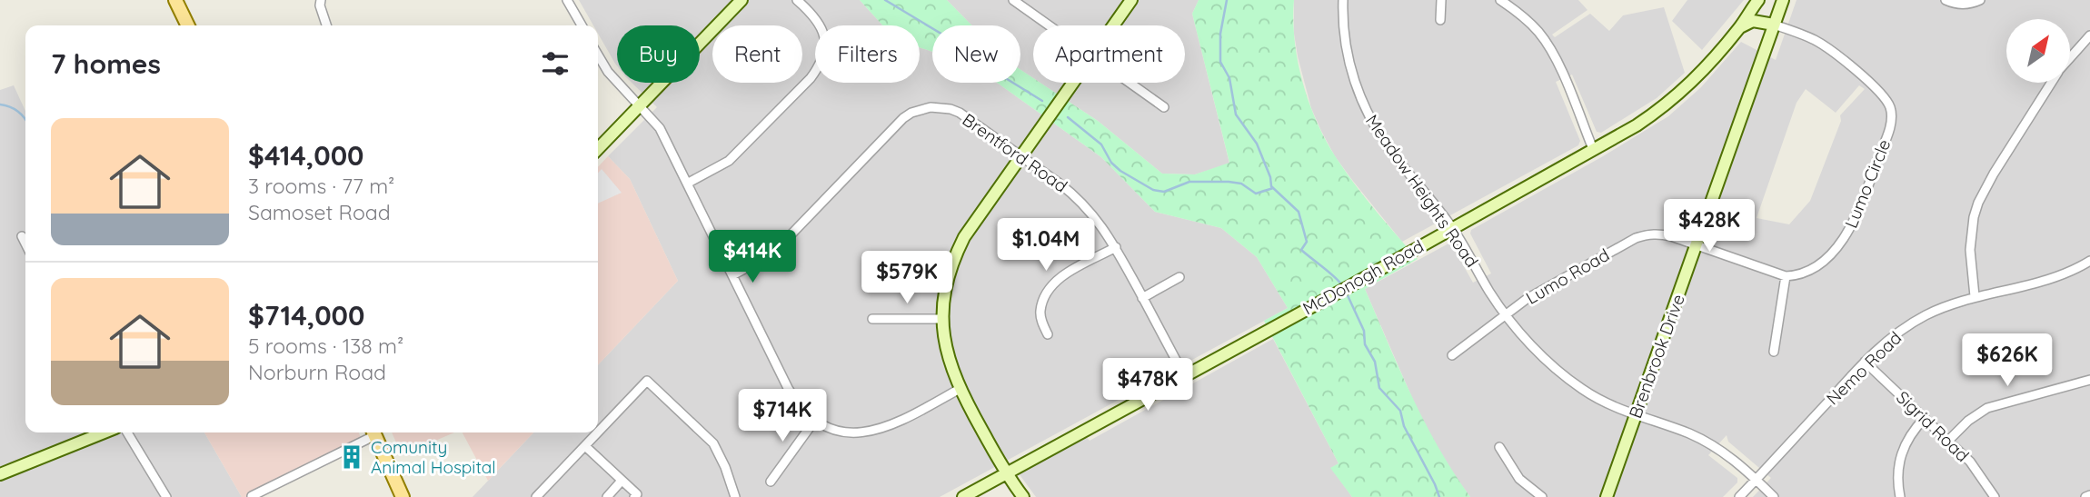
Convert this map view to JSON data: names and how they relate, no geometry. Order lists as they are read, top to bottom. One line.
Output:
{"streets":{"street":["Brentford Road","Lumo Circle","Meadow Heights Road","Lumo Road","McDonogh Road","Brenbrook Drive","Nemo Road","Sigrid Road"]},"crossings":[["Brentford Road","McDonogh Road"],["Lumo Circle","Brenbrook Drive"],["Meadow Heights Road","Lumo Road"],["Meadow Heights Road","McDonogh Road"],["Meadow Heights Road","Brenbrook Drive"],["Meadow Heights Road","Nemo Road"],["Lumo Road","Brenbrook Drive"],["Nemo Road","Sigrid Road"]],"places":{"building":["Comunity Animal Hospital"]},"north":"top right","page":{"chip":["Buy","Rent","Filters","New","Apartment"],"heading":"7 homes","list":[{"name":"$414,000","note":"3 rooms · 77 m² · Samoset Road"},{"name":"$714,000","note":"5 rooms · 138 m² · Norburn Road"}],"price":["$428K","$1.04M","$414K","$579K","$626K","$478K","$714K"]}}
